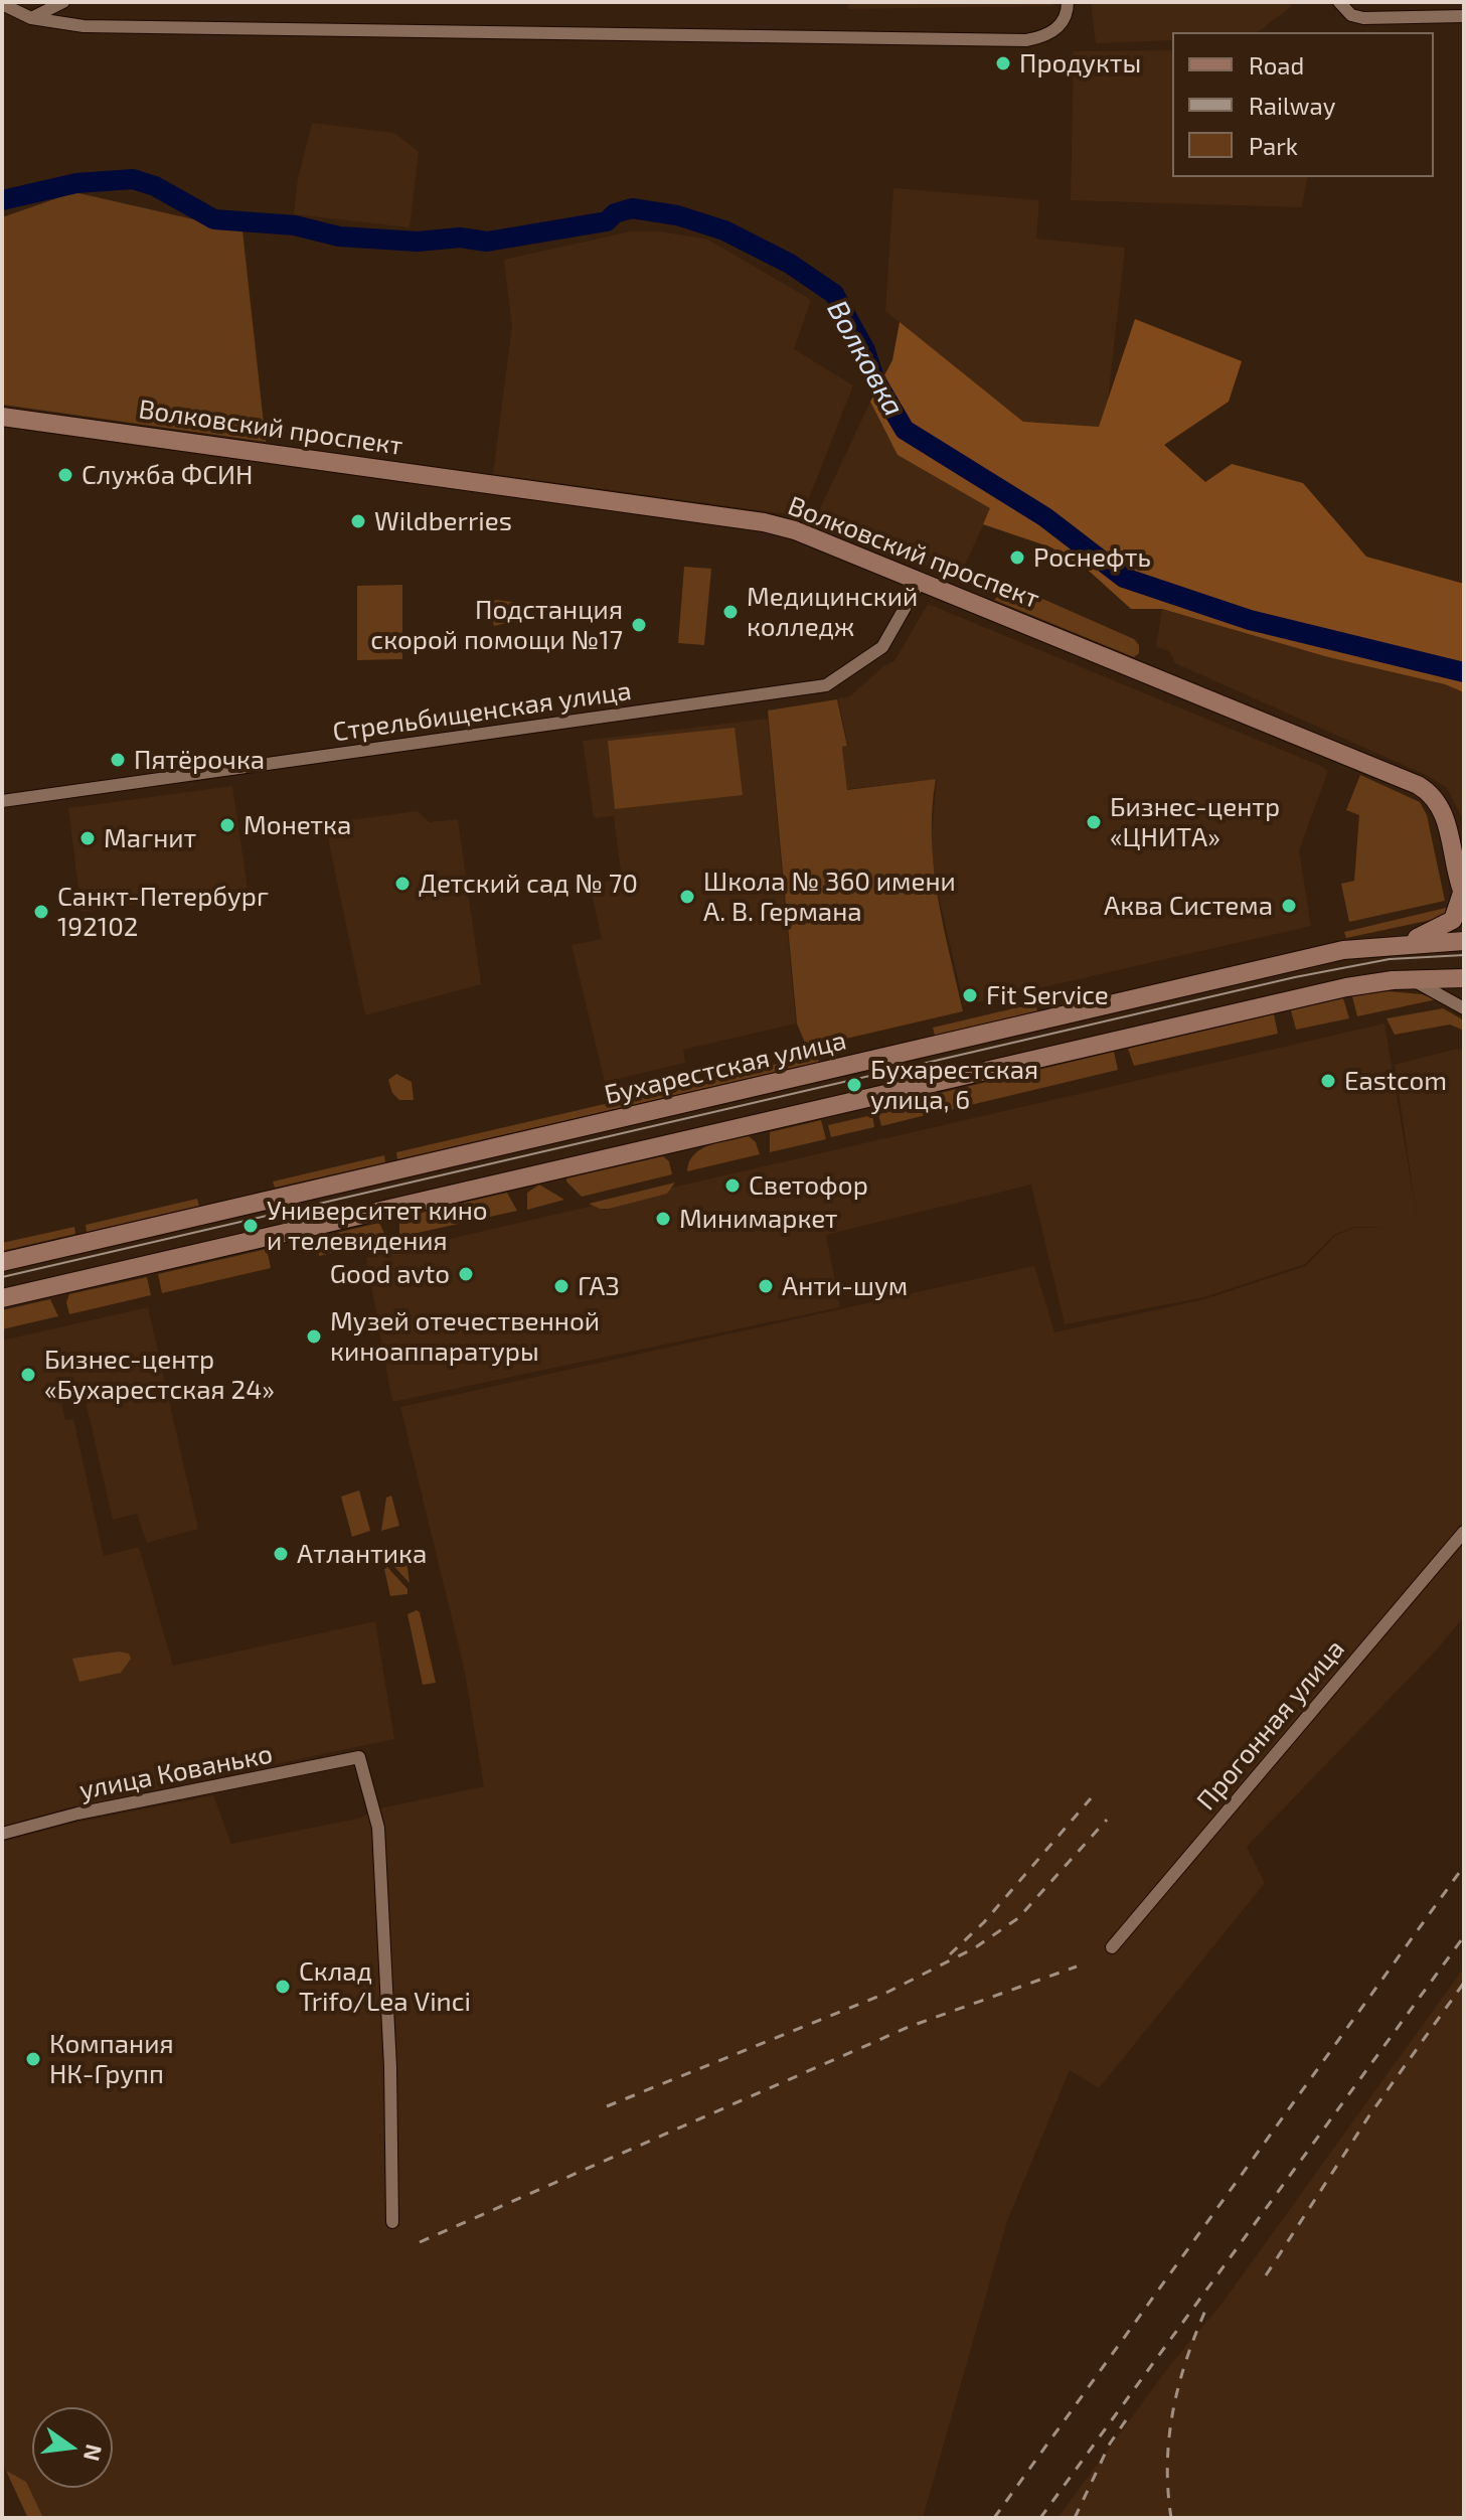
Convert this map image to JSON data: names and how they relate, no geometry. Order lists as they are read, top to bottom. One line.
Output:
{"streets":{"main road":["Волковский проспект","Бухарестская улица"],"street":["Стрельбищенская улица","Прогонная улица","улица Кованько"]},"crossings":[["Волковский проспект","Стрельбищенская улица"]],"water":["Волковка"],"places":["Продукты","Служба ФСИН","Wildberries","Роснефть","Медицинский колледж","Подстанция скорой помощи №17","Пятёрочка","Бизнес-центр «ЦНИТА»","Монетка","Магнит","Детский сад № 70","Школа № 360 имени А. В. Германа","Аква Система","Санкт-Петербург 192102","Fit Service","Eastcom","Бухарестская улица, 6","Светофор","Минимаркет","Университет кино и телевидения","Good avto","ГАЗ","Анти-шум","Музей отечественной киноаппаратуры","Бизнес-центр «Бухарестская 24»","Атлантика","Склад Trifo/Lea Vinci","Компания НК-Групп"],"legend":["Road","Railway","Park"],"north":"right"}
